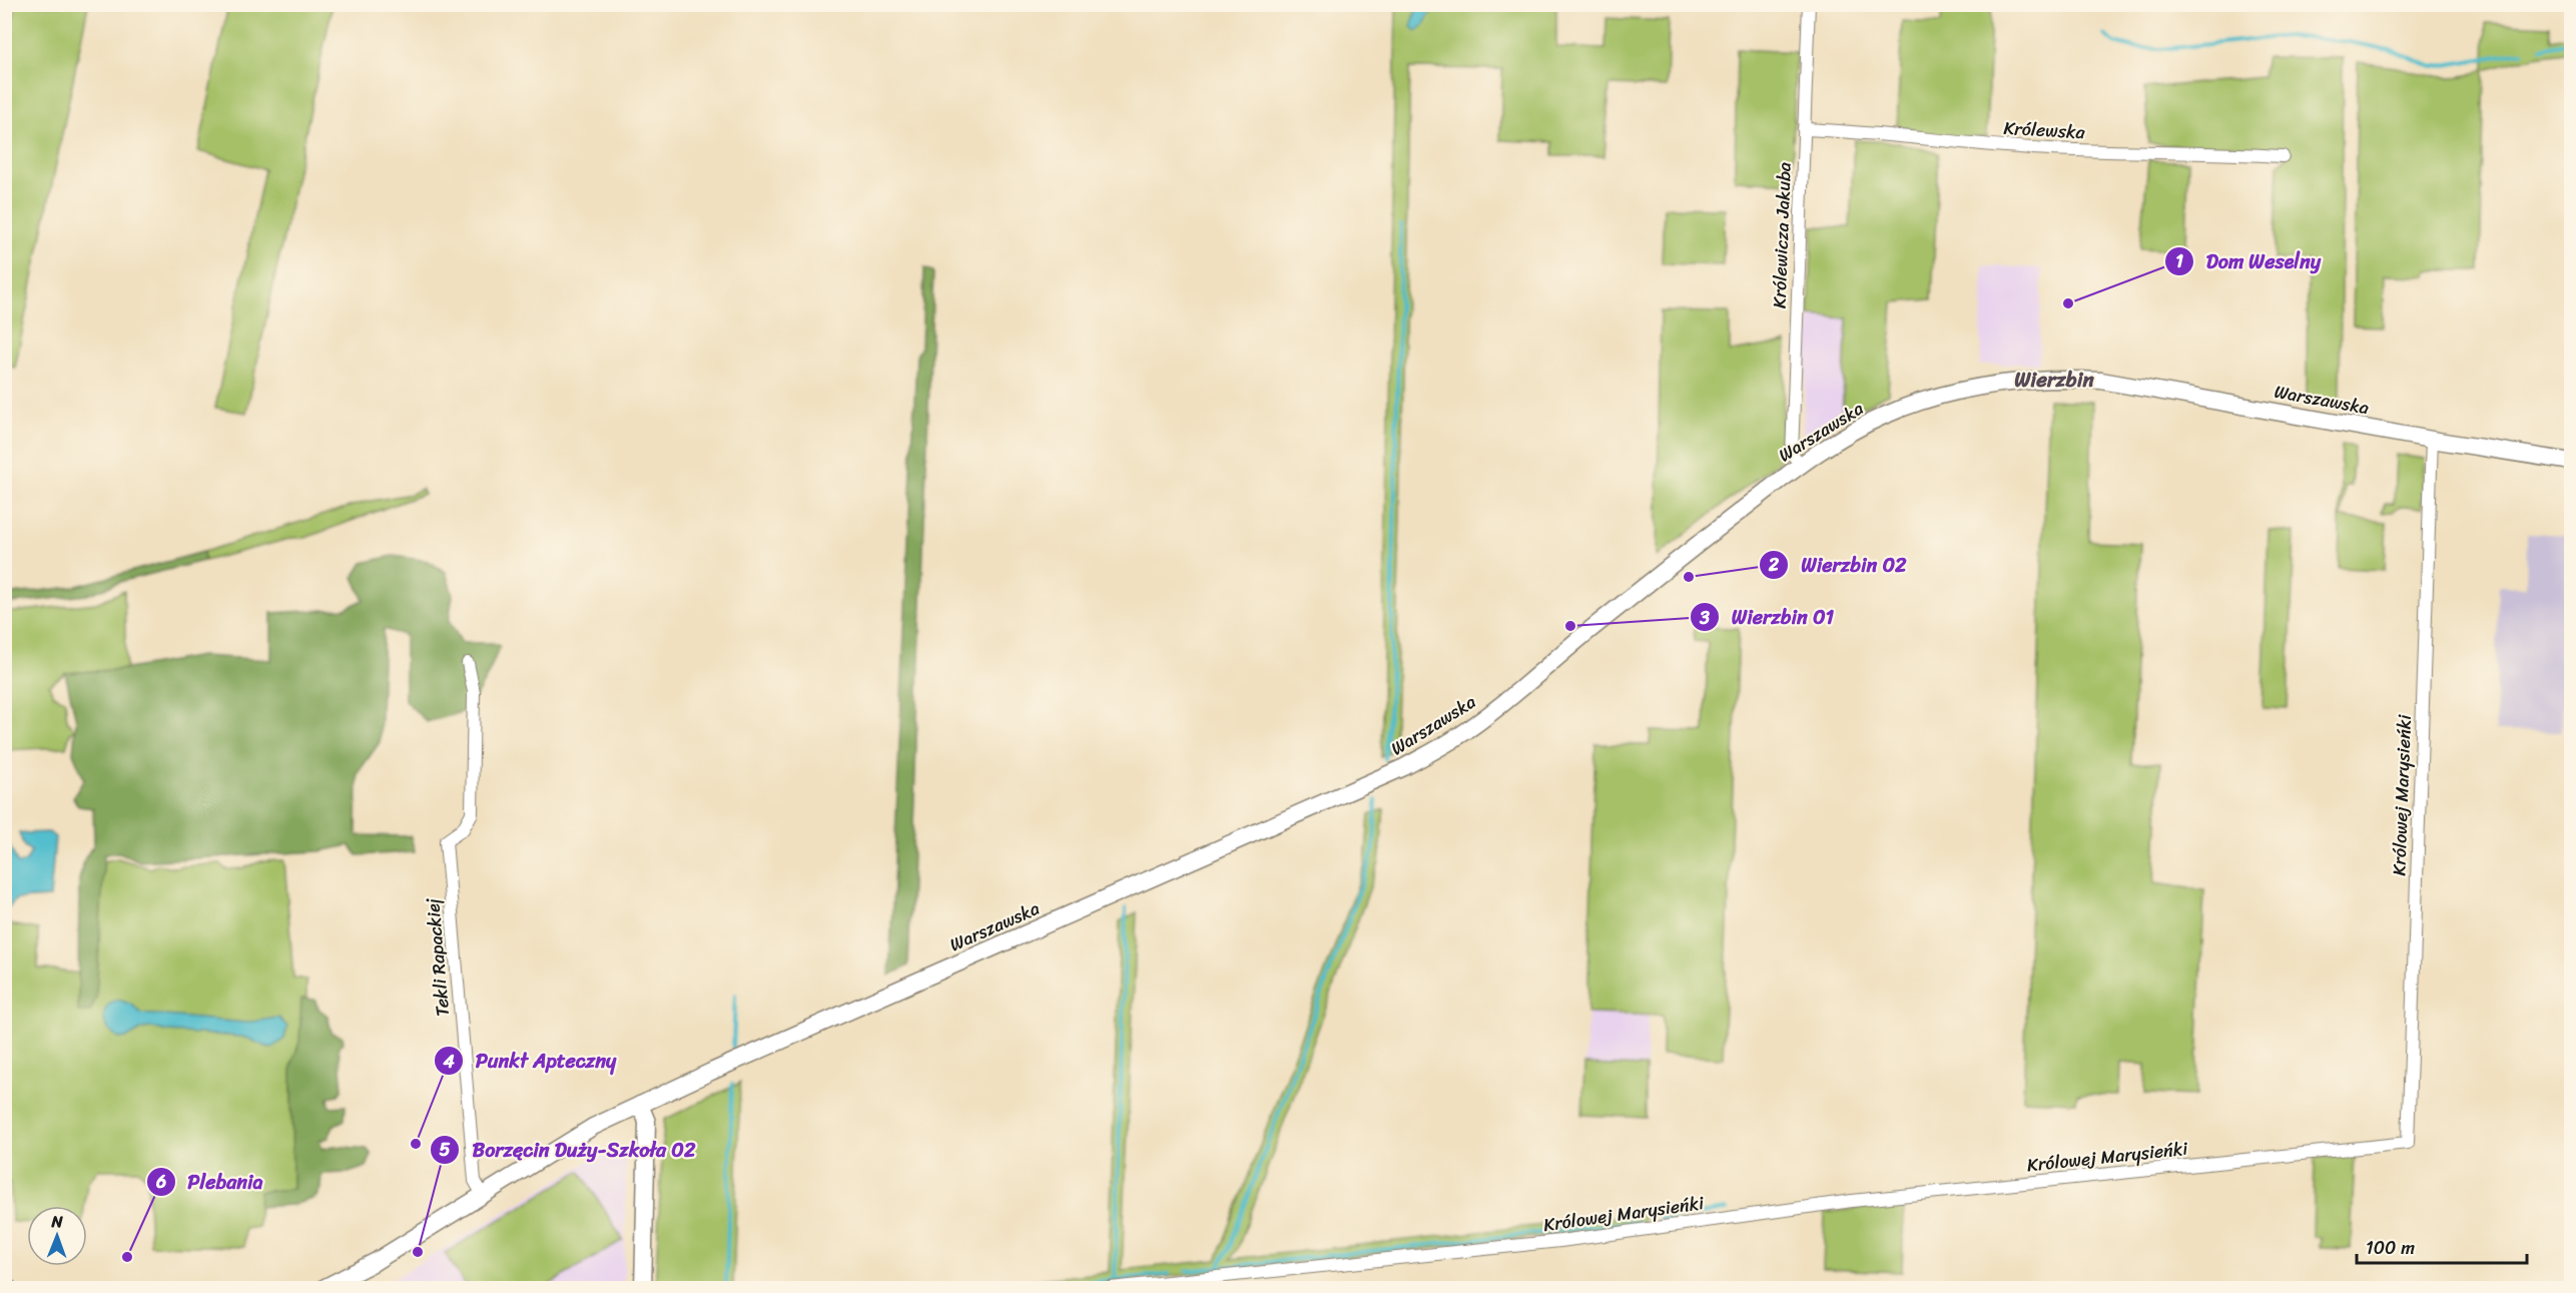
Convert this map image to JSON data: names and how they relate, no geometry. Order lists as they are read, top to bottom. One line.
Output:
{"streets":{"main road":["Warszawska"],"street":["Królewska","Królewicza Jakuba","Królowej Marysieńki","Tekli Rapackiej"]},"crossings":[["Królewska","Królewicza Jakuba"],["Królewicza Jakuba","Warszawska"],["Warszawska","Królowej Marysieńki"],["Warszawska","Tekli Rapackiej"]],"districts":["Wierzbin"],"places":["Dom Weselny","Wierzbin 02","Wierzbin 01","Punkt Apteczny","Borzęcin Duży-Szkoła 02","Plebania"],"scale_bar":"100 m","north":"top"}
